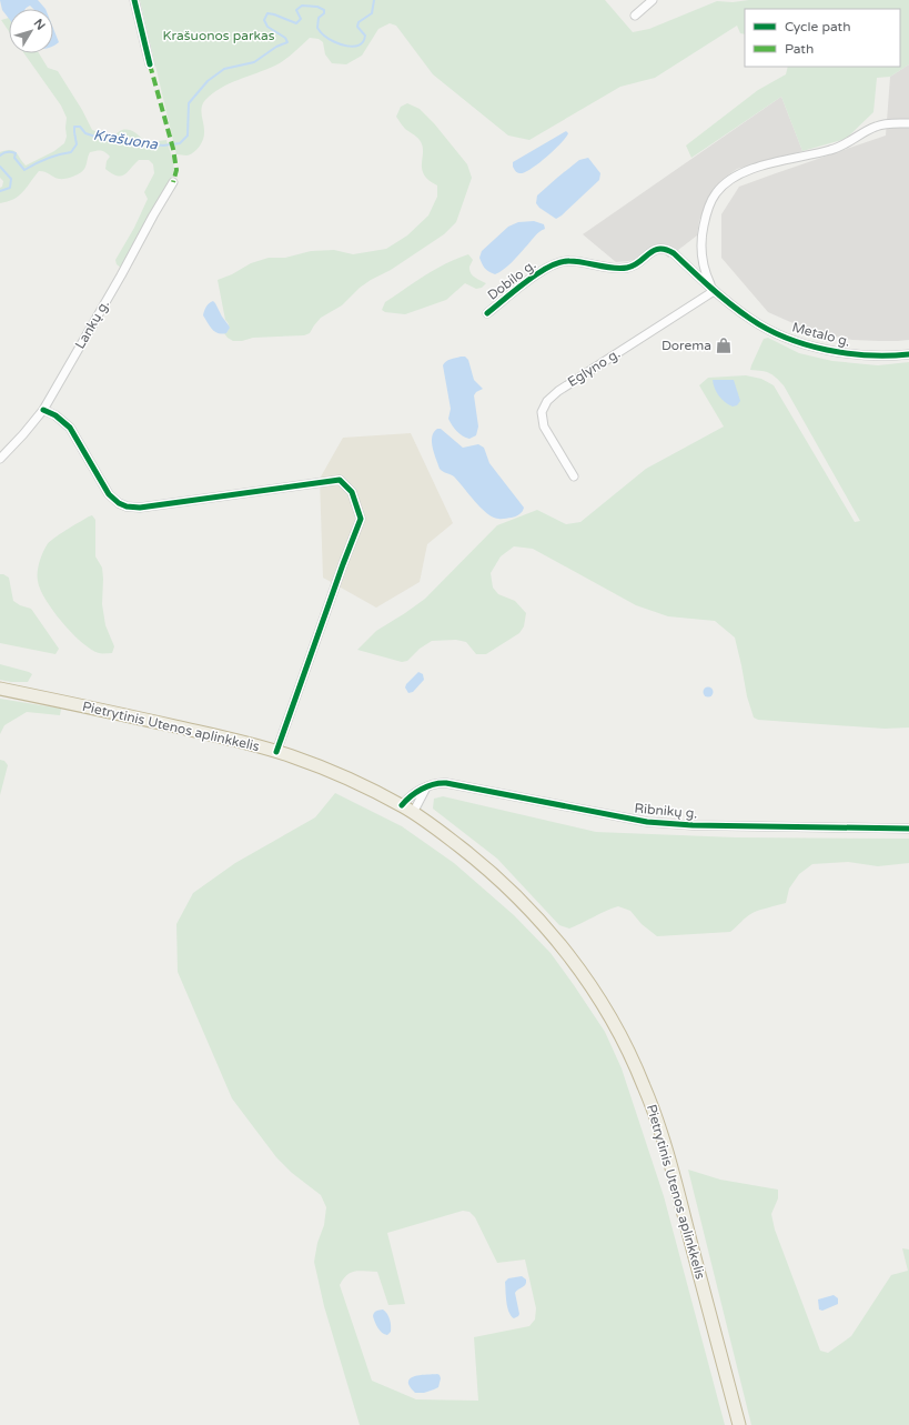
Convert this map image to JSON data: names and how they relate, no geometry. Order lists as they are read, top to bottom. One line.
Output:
{"streets":{"highway":["Pietrytinis Utenos aplinkkelis"],"street":["Dobilo g.","Lankų g.","Metalo g.","Eglyno g.","Ribnikų g."]},"crossings":[["Dobilo g.","Metalo g."],["Dobilo g.","Eglyno g."],["Metalo g.","Eglyno g."],["Pietrytinis Utenos aplinkkelis","Ribnikų g."]],"water":["Krašuona"],"parks":["Krašuonos parkas"],"places":{"shop":["Dorema"]},"legend":["Cycle path","Path"],"north":"top right"}
